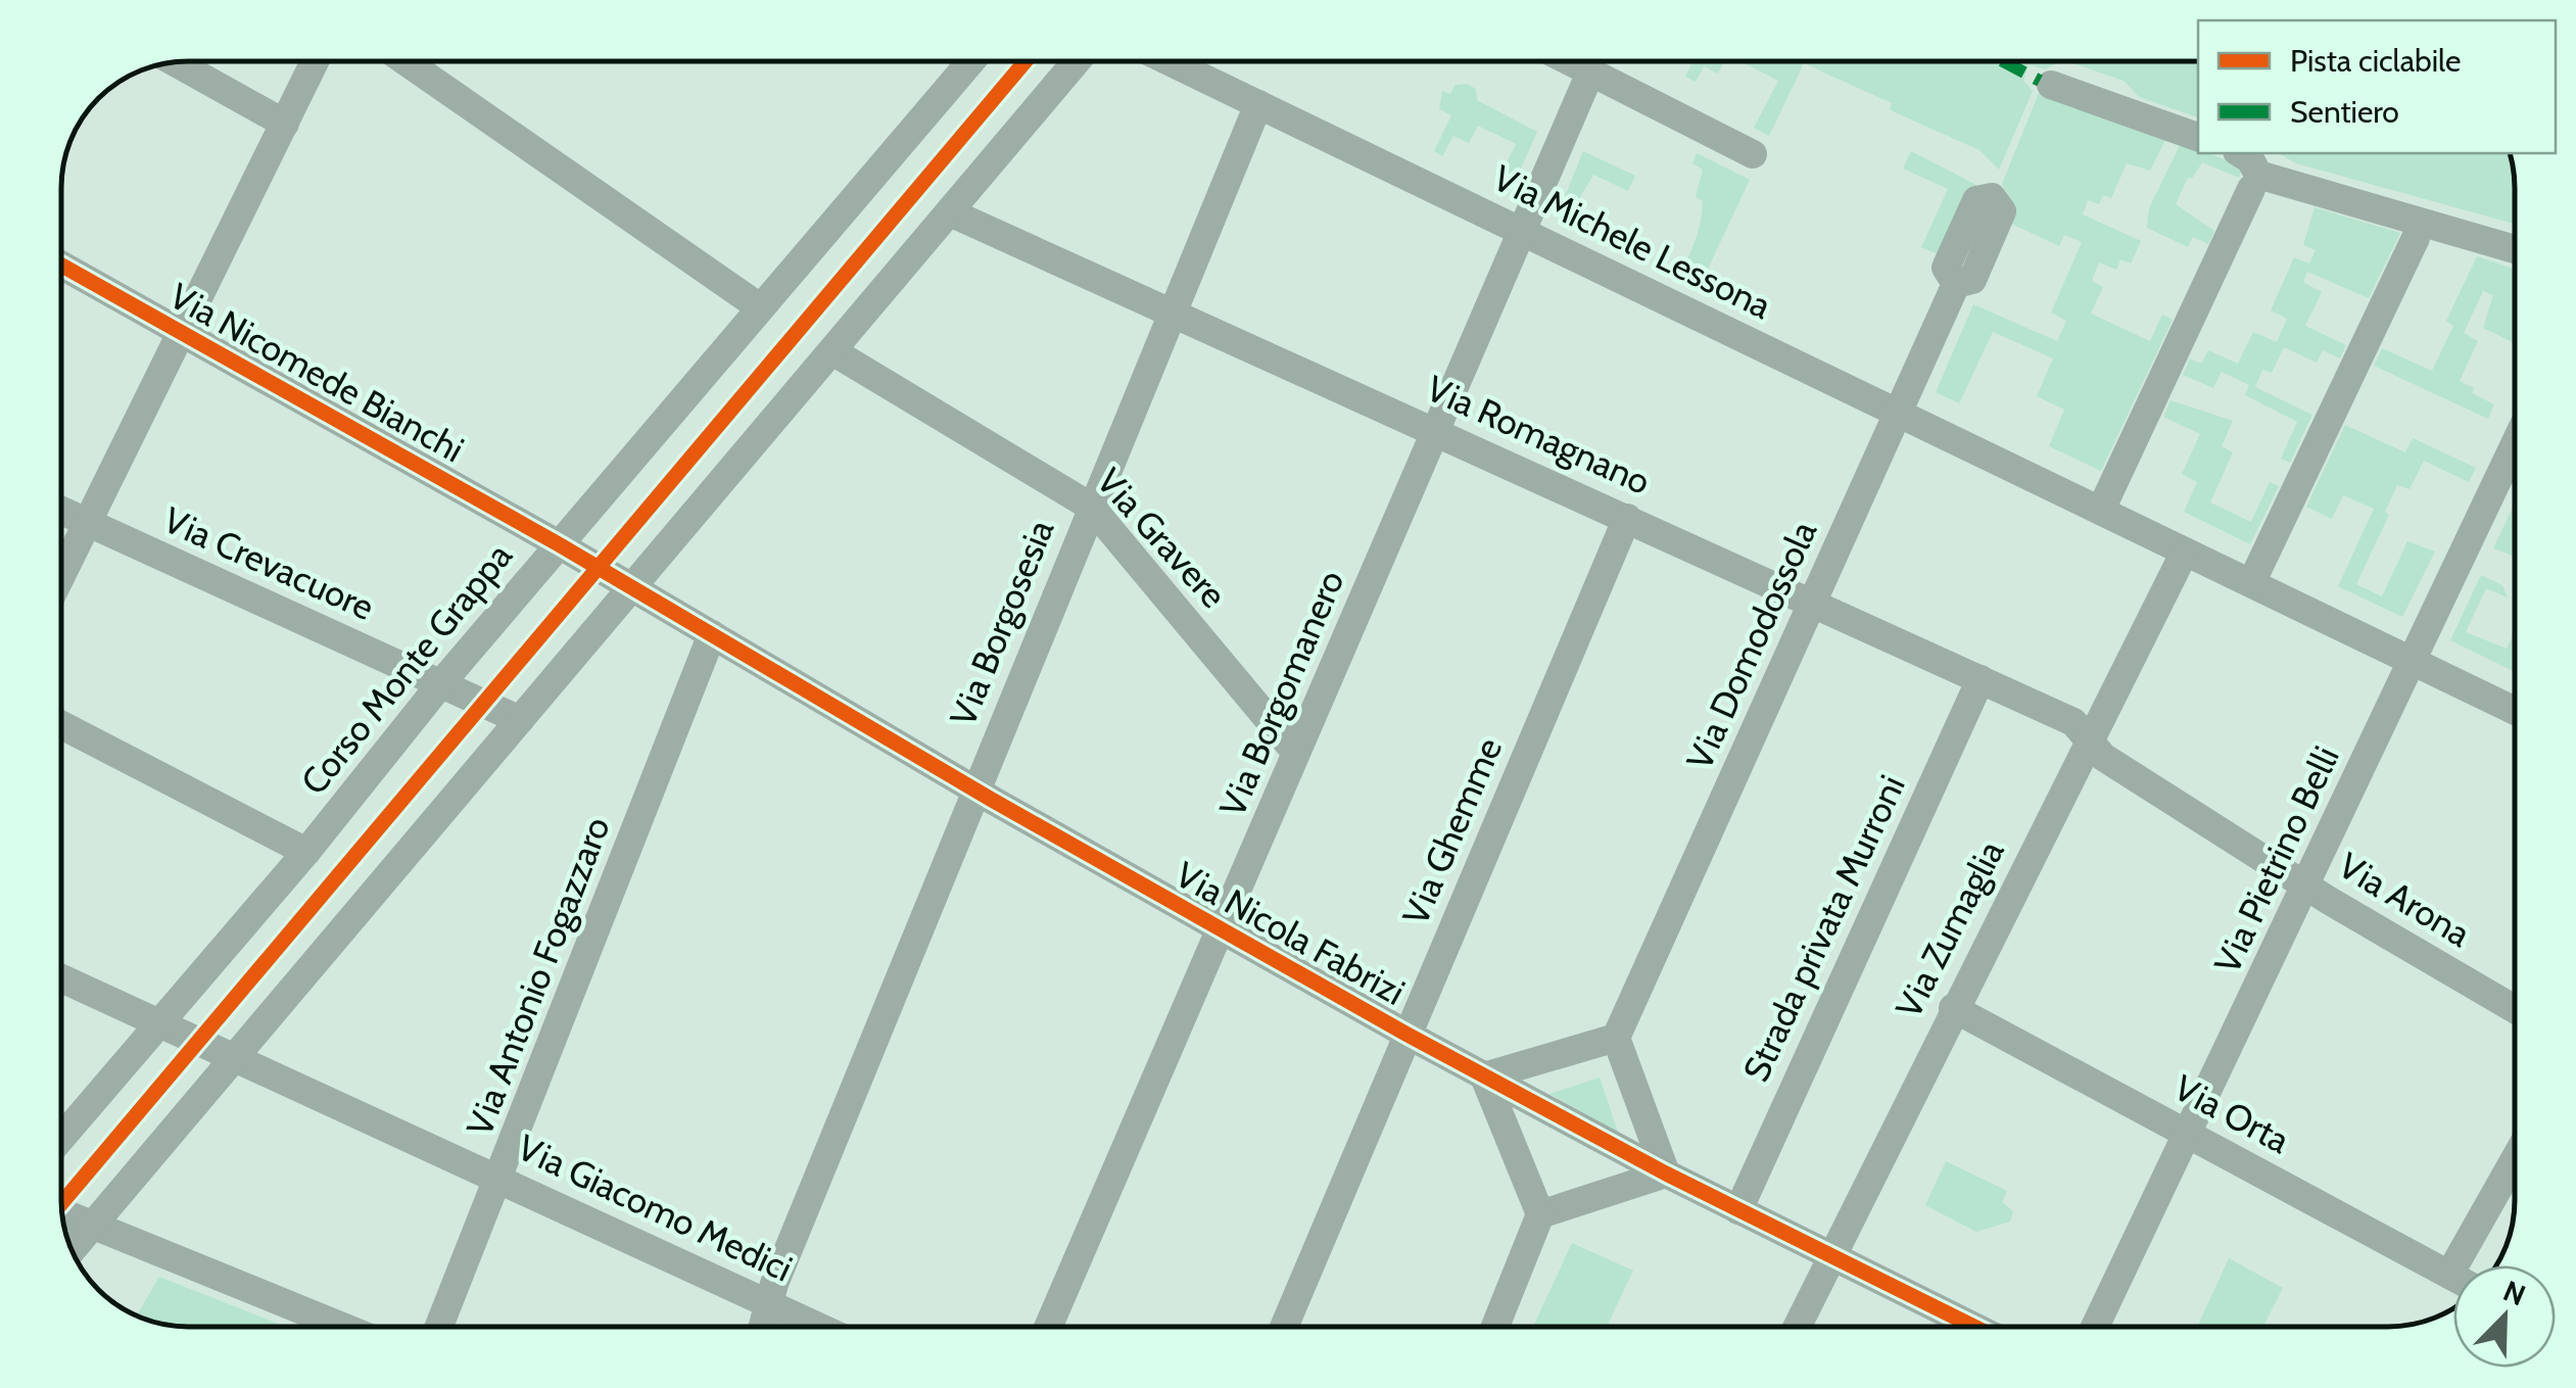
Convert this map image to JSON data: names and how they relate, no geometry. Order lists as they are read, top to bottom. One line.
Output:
{"streets":{"street":["Via Michele Lessona","Via Nicomede Bianchi","Via Romagnano","Via Gravere","Via Crevacuore","Via Borgosesia","Via Domodossola","Corso Monte Grappa","Via Borgomanero","Via Ghemme","Via Pietrino Belli","Via Arona","Strada privata Murroni","Via Zumaglia","Via Nicola Fabrizi","Via Antonio Fogazzaro","Via Orta","Via Giacomo Medici"]},"crossings":[["Via Michele Lessona","Via Borgosesia"],["Via Michele Lessona","Via Domodossola"],["Via Michele Lessona","Via Borgomanero"],["Via Michele Lessona","Via Pietrino Belli"],["Via Michele Lessona","Via Zumaglia"],["Via Nicomede Bianchi","Corso Monte Grappa"],["Via Nicomede Bianchi","Via Nicola Fabrizi"],["Via Romagnano","Via Borgosesia"],["Via Romagnano","Via Domodossola"],["Via Romagnano","Via Borgomanero"],["Via Romagnano","Via Ghemme"],["Via Romagnano","Via Arona"],["Via Romagnano","Strada privata Murroni"],["Via Romagnano","Via Zumaglia"],["Via Gravere","Via Borgosesia"],["Via Gravere","Via Borgomanero"],["Via Crevacuore","Corso Monte Grappa"],["Via Borgosesia","Via Nicola Fabrizi"],["Via Borgosesia","Via Giacomo Medici"],["Corso Monte Grappa","Via Nicola Fabrizi"],["Corso Monte Grappa","Via Giacomo Medici"],["Via Borgomanero","Via Nicola Fabrizi"],["Via Ghemme","Via Nicola Fabrizi"],["Via Pietrino Belli","Via Arona"],["Via Pietrino Belli","Via Orta"],["Via Arona","Via Zumaglia"],["Strada privata Murroni","Via Nicola Fabrizi"],["Via Zumaglia","Via Nicola Fabrizi"],["Via Zumaglia","Via Orta"],["Via Nicola Fabrizi","Via Antonio Fogazzaro"],["Via Antonio Fogazzaro","Via Giacomo Medici"]],"legend":["Pista ciclabile","Sentiero"],"north":"top right"}
